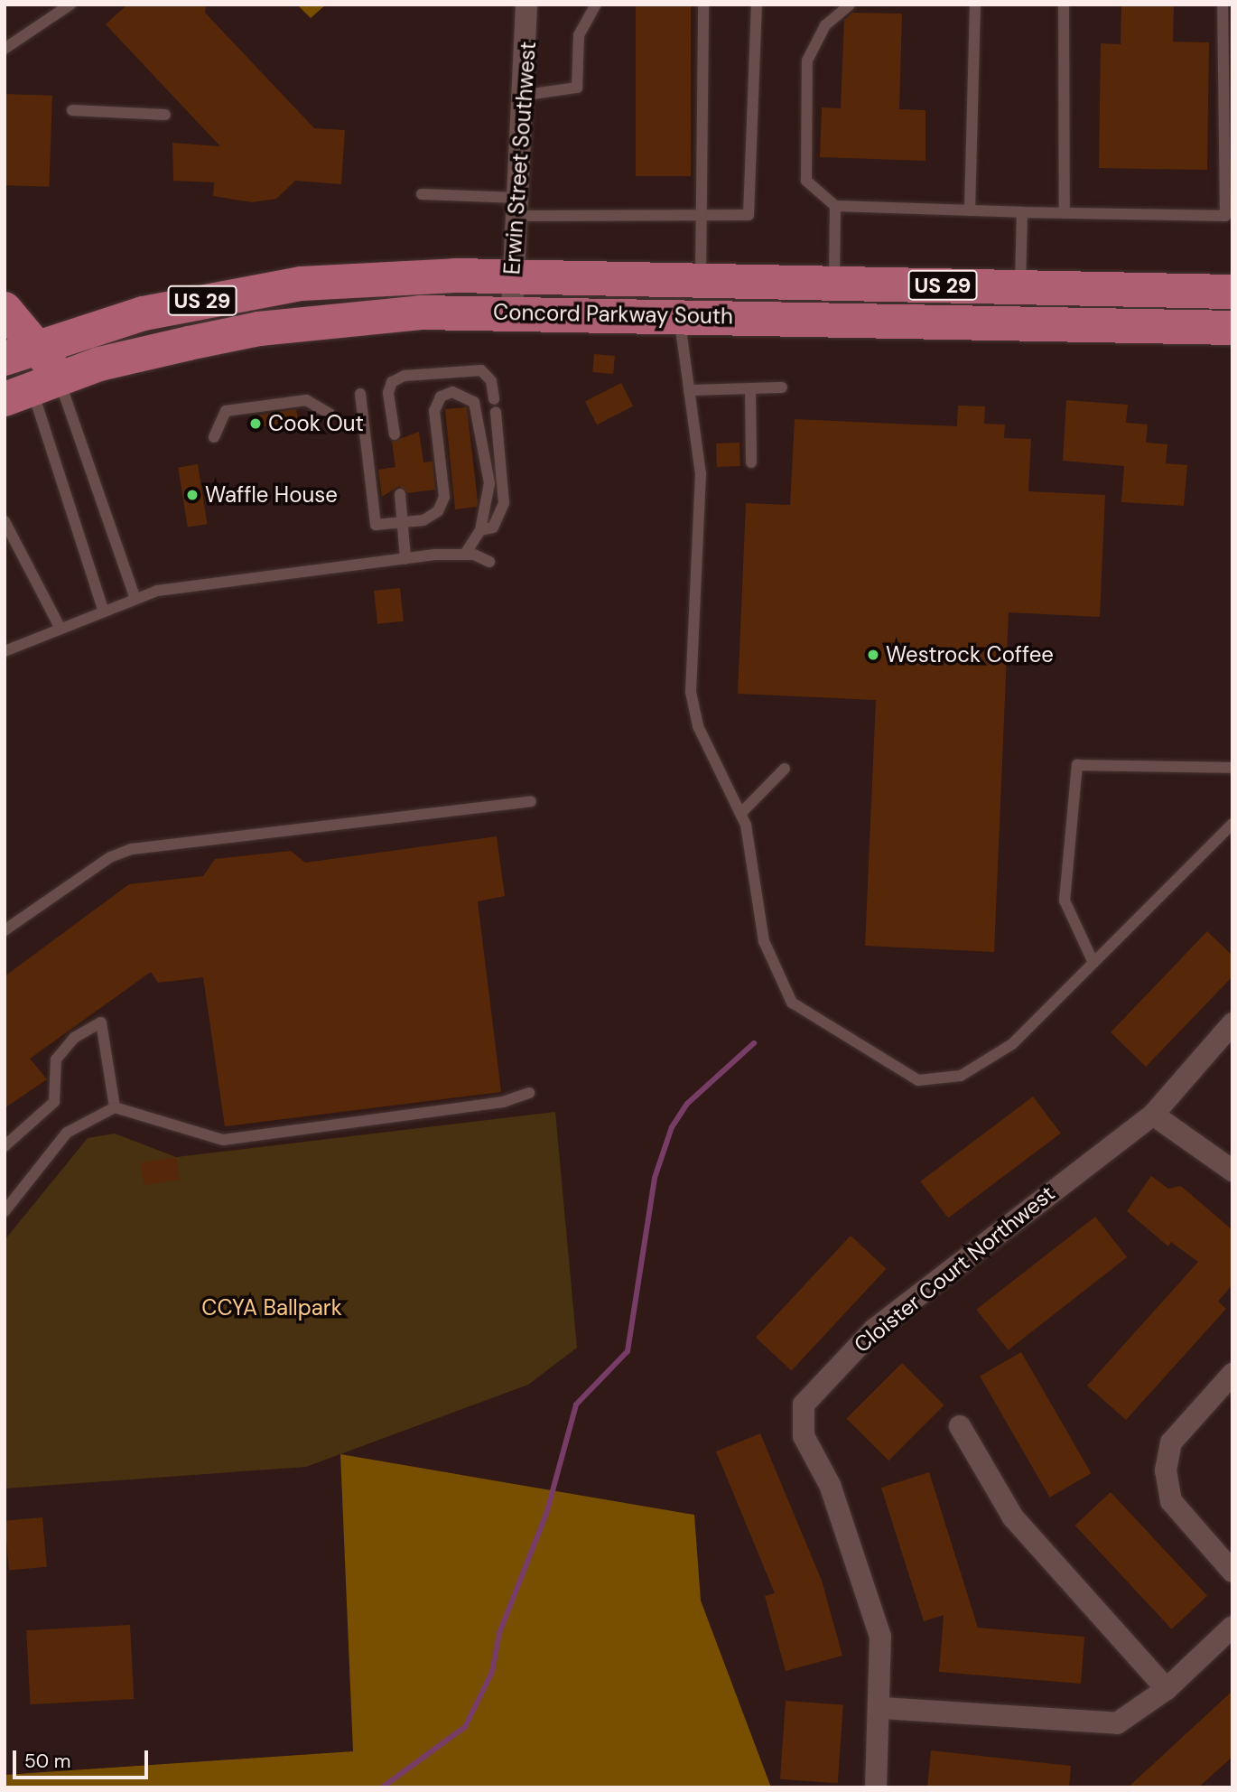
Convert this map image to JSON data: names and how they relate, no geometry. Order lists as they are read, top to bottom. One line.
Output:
{"streets":{"main road":["US 29","Concord Parkway South"],"street":["Erwin Street Southwest","Cloister Court Northwest"]},"crossings":[["Erwin Street Southwest","Concord Parkway South"]],"parks":["CCYA Ballpark"],"places":["Cook Out","Waffle House","Westrock Coffee"],"scale_bar":"50 m"}
